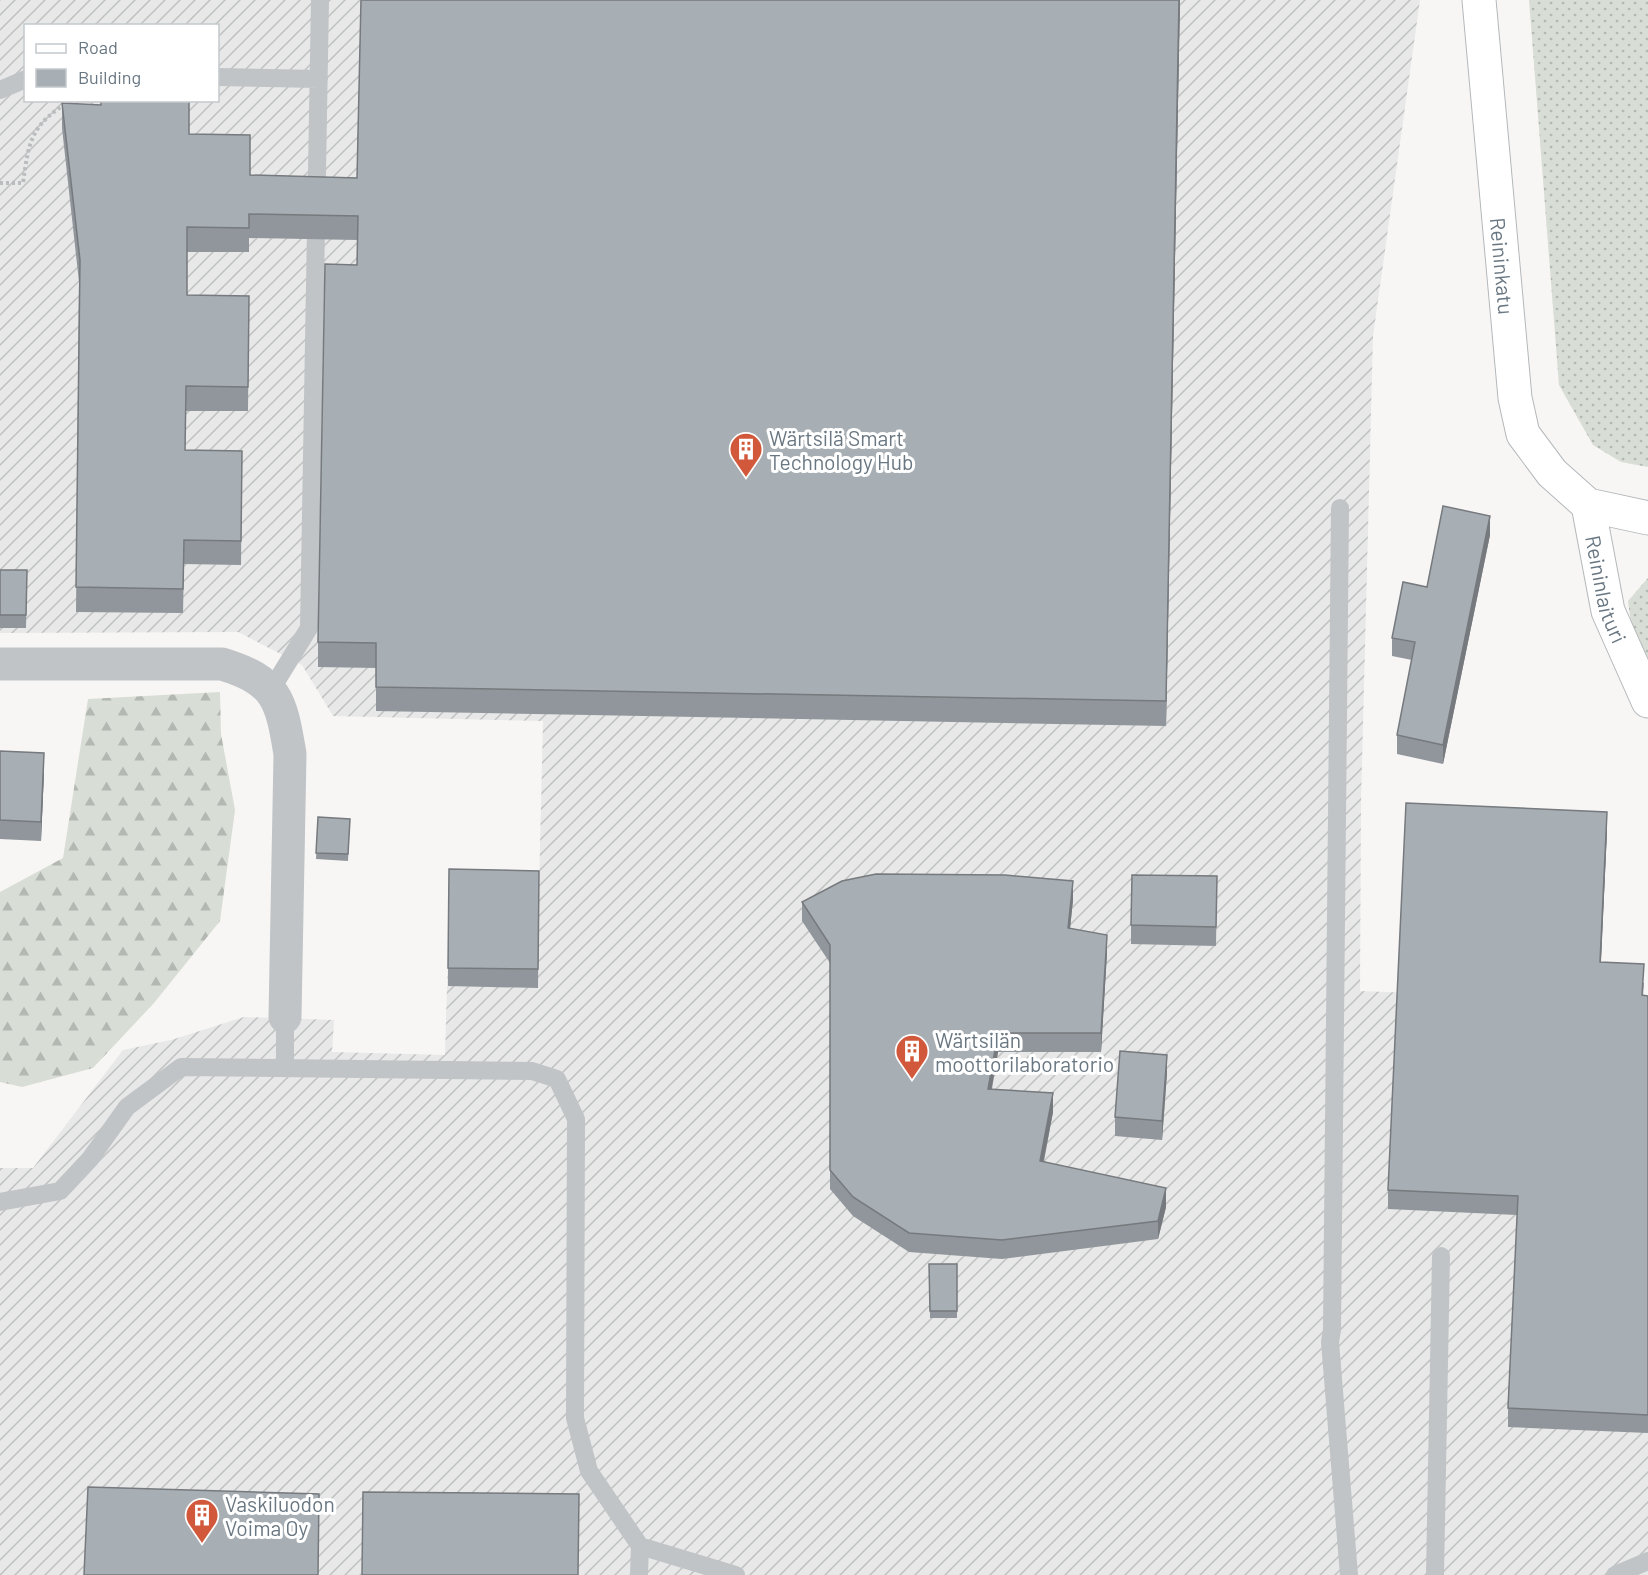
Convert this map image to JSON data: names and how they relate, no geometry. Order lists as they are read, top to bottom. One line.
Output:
{"streets":{"main road":["Reininkatu","Reininlaituri"]},"crossings":[["Reininkatu","Reininlaituri"]],"places":{"building":["Wärtsilä Smart Technology Hub","Wärtsilän moottorilaboratorio","Vaskiluodon Voima Oy"]},"legend":["Road","Building"]}
